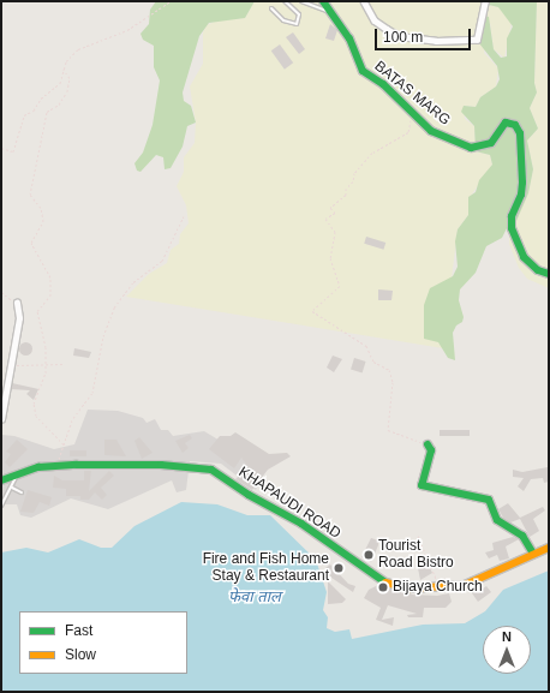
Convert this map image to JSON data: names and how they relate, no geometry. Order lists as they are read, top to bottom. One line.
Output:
{"streets":{"street":["BATAS MARG","KHAPAUDI ROAD"]},"water":["फेवा ताल"],"places":["Tourist Road Bistro","Fire and Fish Home Stay & Restaurant","Bijaya Church"],"legend":["Fast","Slow"],"scale_bar":"100 m","north":"top"}
